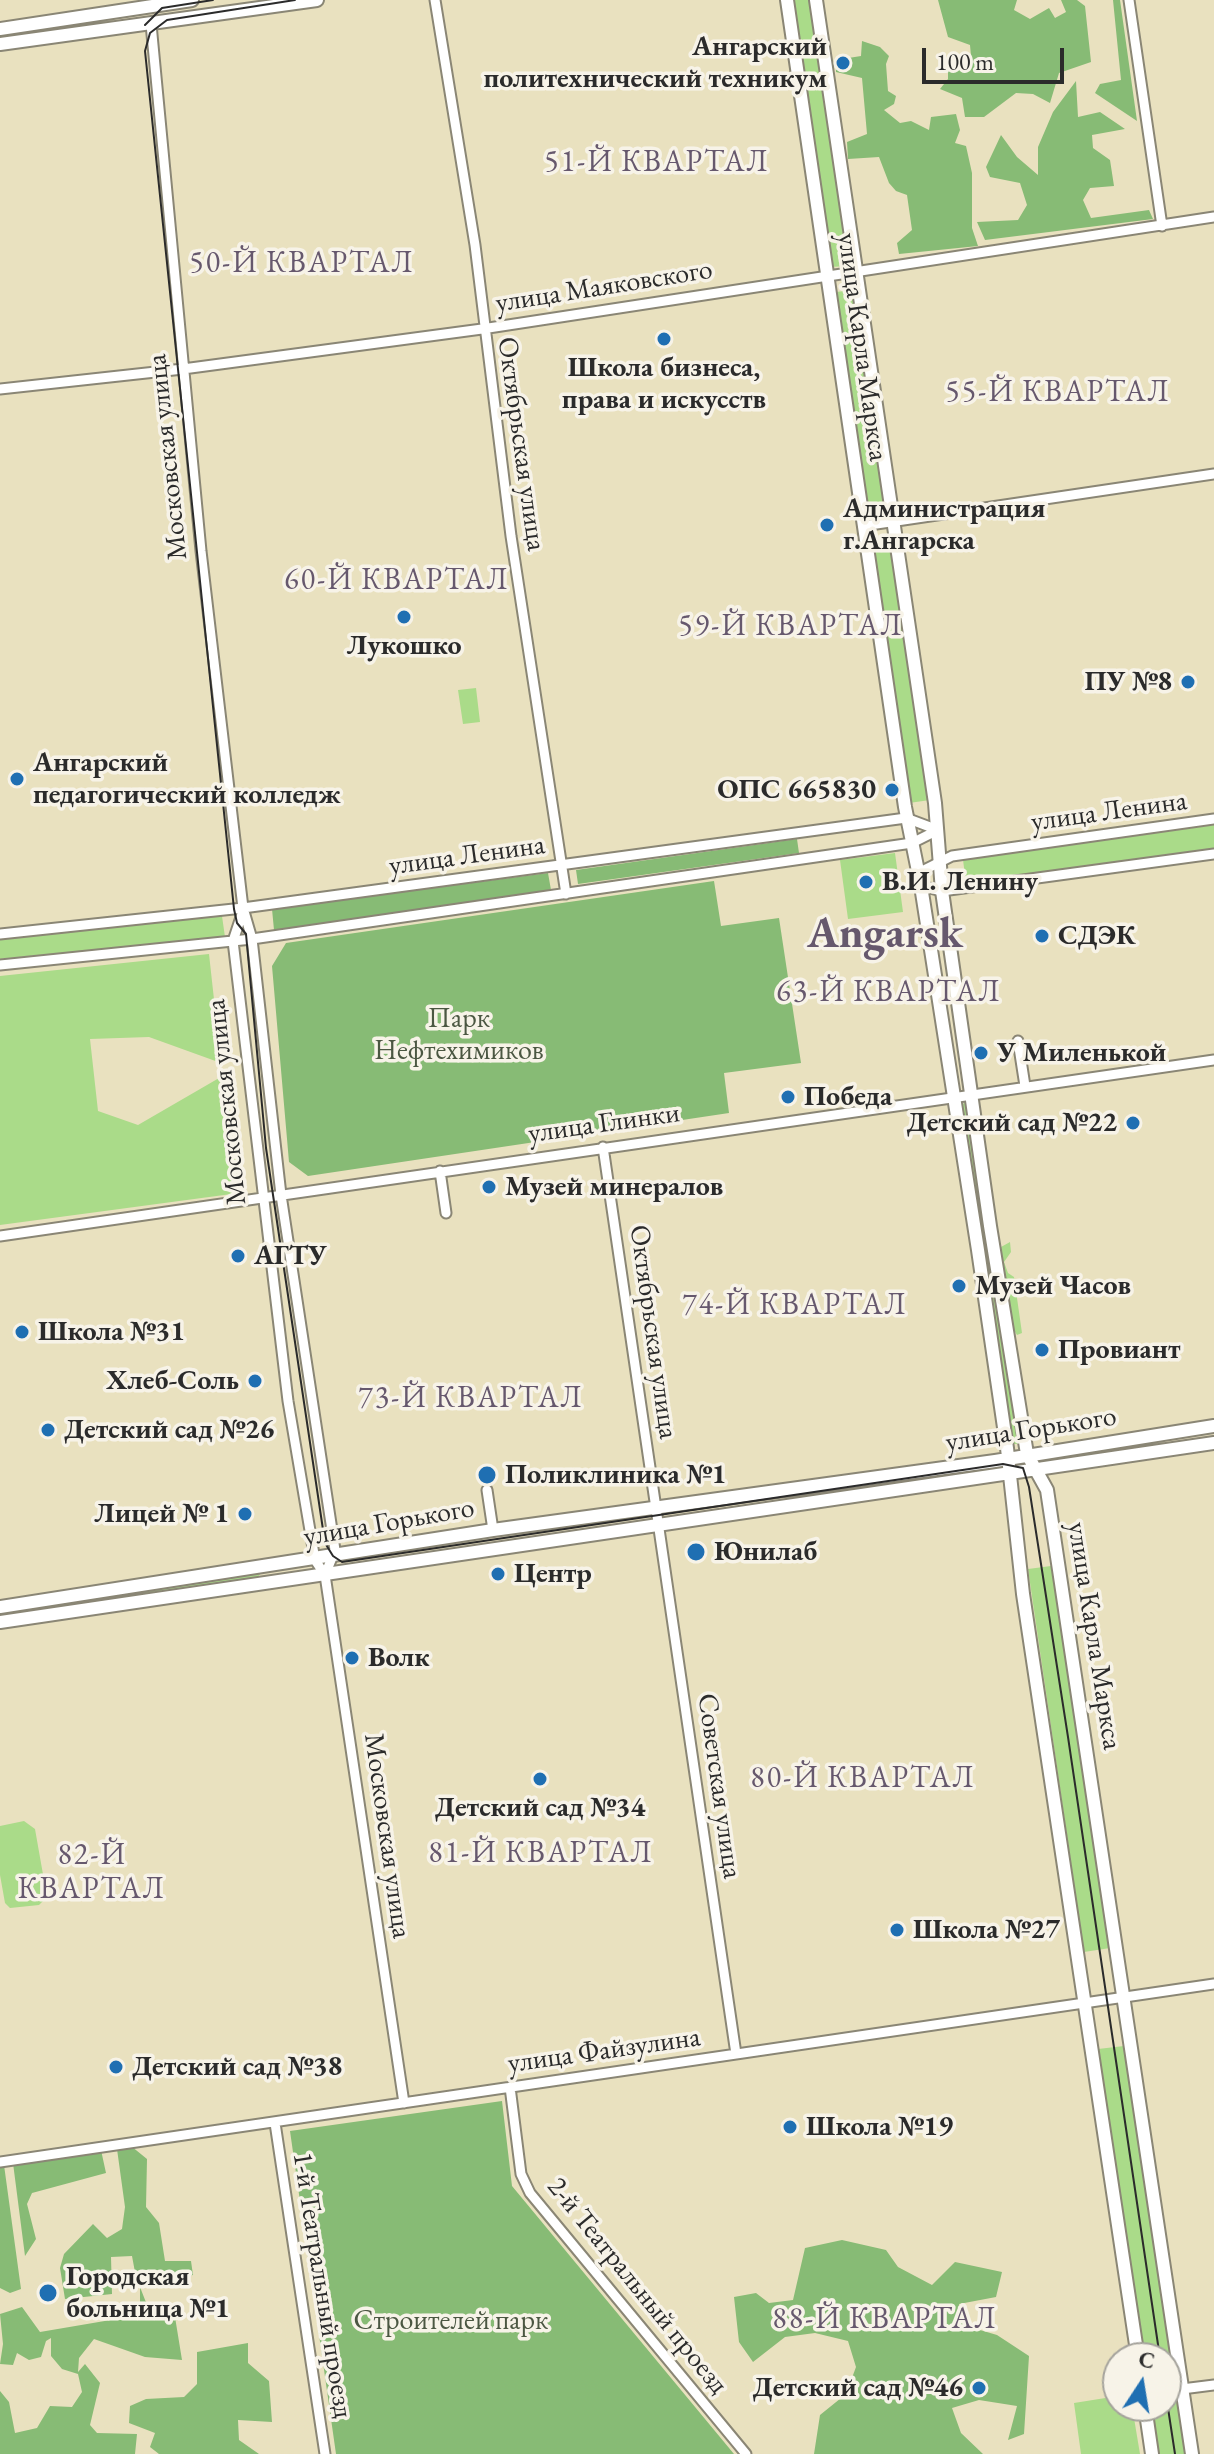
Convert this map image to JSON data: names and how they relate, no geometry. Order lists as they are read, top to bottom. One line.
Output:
{"streets":{"main road":["улица Карла Маркса","Московская улица","улица Горького"],"street":["улица Маяковского","Октябрьская улица","улица Ленина","улица Глинки","Советская улица","улица Файзулина","1-й Театральный проезд","2-й Театральный проезд"]},"crossings":[["улица Маяковского","улица Карла Маркса"],["улица Маяковского","Октябрьская улица"],["улица Маяковского","Московская улица"],["улица Карла Маркса","улица Ленина"],["улица Карла Маркса","улица Глинки"],["улица Карла Маркса","улица Горького"],["улица Карла Маркса","улица Файзулина"],["Октябрьская улица","улица Ленина"],["Октябрьская улица","улица Глинки"],["Октябрьская улица","улица Горького"],["Октябрьская улица","Советская улица"],["Московская улица","улица Ленина"],["Московская улица","улица Глинки"],["Московская улица","улица Горького"],["Московская улица","улица Файзулина"],["улица Горького","Советская улица"],["Советская улица","улица Файзулина"],["улица Файзулина","1-й Театральный проезд"],["улица Файзулина","2-й Театральный проезд"]],"districts":["51-Й КВАРТАЛ","50-Й КВАРТАЛ","55-Й КВАРТАЛ","60-Й КВАРТАЛ","59-Й КВАРТАЛ","Angarsk","63-Й КВАРТАЛ","74-Й КВАРТАЛ","73-Й КВАРТАЛ","80-Й КВАРТАЛ","81-Й КВАРТАЛ","82-Й КВАРТАЛ","88-Й КВАРТАЛ"],"parks":["Парк Нефтехимиков","Строителей парк"],"places":["Ангарский политехнический техникум","Школа бизнеса, права и искусств","Администрация г.Ангарска","Лукошко","ПУ №8","Ангарский педагогический колледж","ОПС 665830","В.И. Ленину","СДЭК","У Миленькой","Победа","Детский сад №22","Музей минералов","АГТУ","Музей Часов","Школа №31","Провиант","Хлеб-Соль","Детский сад №26","Поликлиника №1","Лицей № 1","Юнилаб","Центр","Волк","Детский сад №34","Школа №27","Детский сад №38","Школа №19","Городская больница №1","Детский сад №46"],"scale_bar":"100 m","north":"top"}
